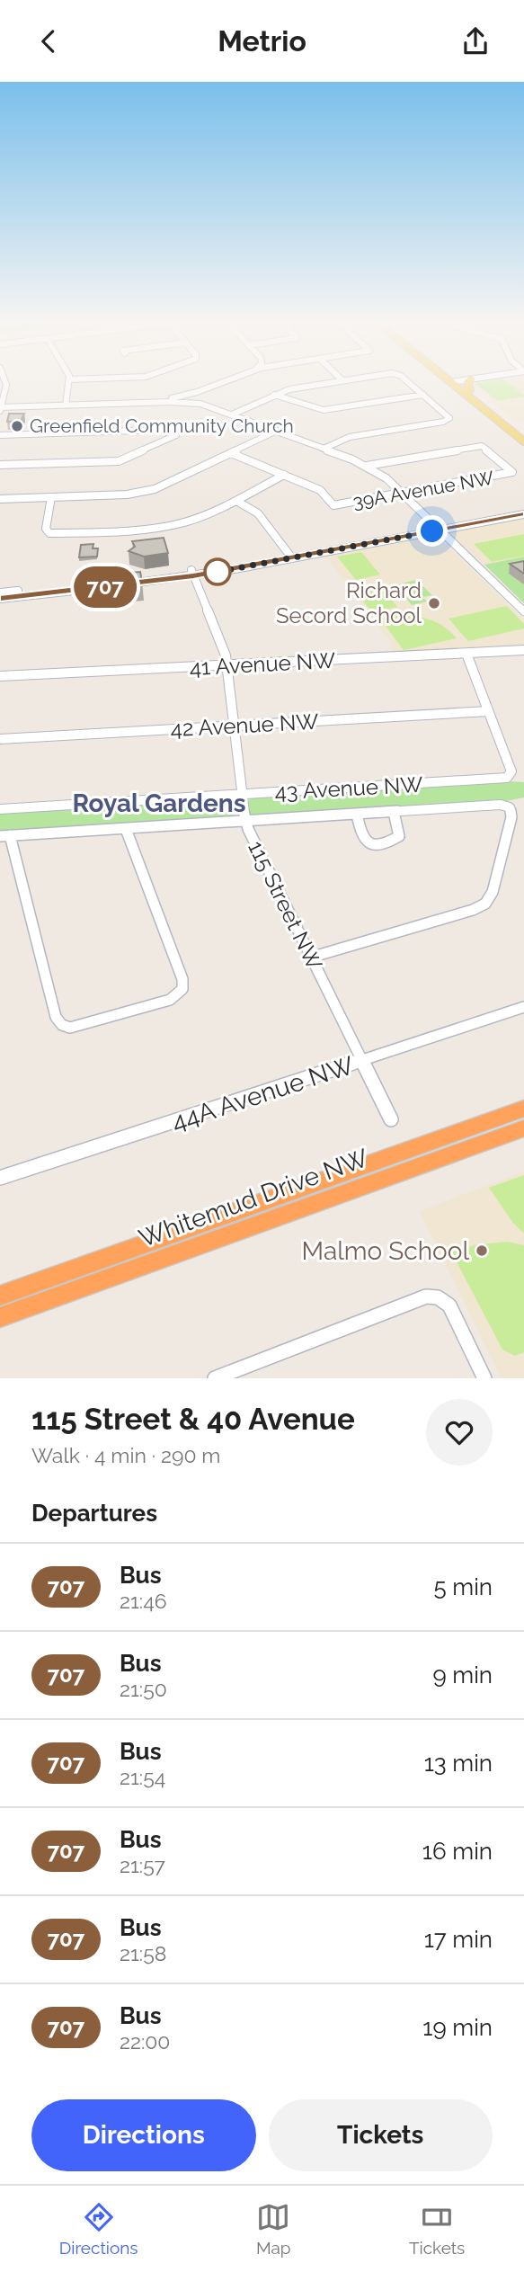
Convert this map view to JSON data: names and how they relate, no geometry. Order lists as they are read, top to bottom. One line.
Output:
{"streets":{"highway":["Whitemud Drive NW"],"street":["39A Avenue NW","41 Avenue NW","42 Avenue NW","43 Avenue NW","115 Street NW","44A Avenue NW"]},"crossings":[["41 Avenue NW","115 Street NW"],["42 Avenue NW","43 Avenue NW"],["42 Avenue NW","115 Street NW"],["43 Avenue NW","115 Street NW"],["115 Street NW","44A Avenue NW"]],"districts":["Royal Gardens"],"places":["Greenfield Community Church","Richard Secord School","Malmo School"],"lines":["bus line 707"],"page":{"header":"Metrio","on_map":"707","heading":[["115 Street & 40 Avenue","Walk · 4 min · 290 m"],"Departures"],"list":[{"mark":"707","name":"Bus","note":"21:46","value":"5 min"},{"mark":"707","name":"Bus","note":"21:50","value":"9 min"},{"mark":"707","name":"Bus","note":"21:54","value":"13 min"},{"mark":"707","name":"Bus","note":"21:57","value":"16 min"},{"mark":"707","name":"Bus","note":"21:58","value":"17 min"},{"mark":"707","name":"Bus","note":"22:00","value":"19 min"}],"buttons":["Directions","Tickets"],"tabs":["Directions","Map","Tickets"]}}
